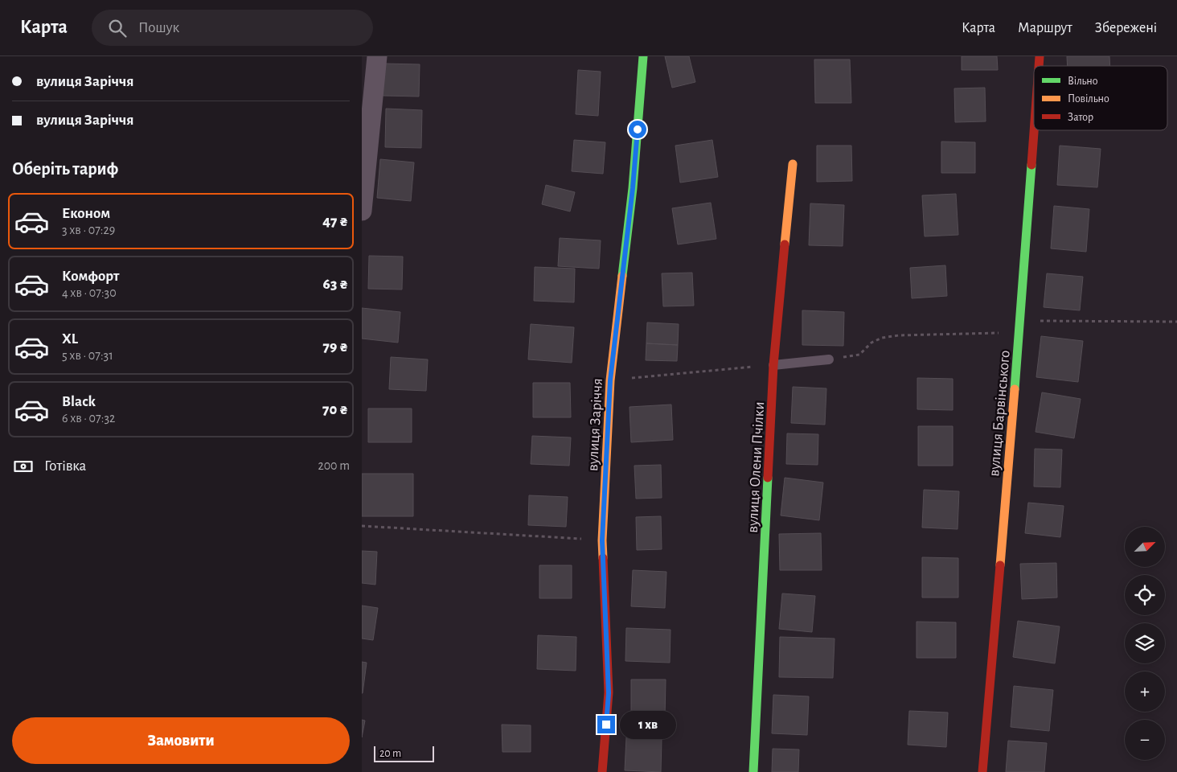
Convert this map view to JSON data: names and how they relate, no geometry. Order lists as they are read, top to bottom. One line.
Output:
{"streets":{"street":["вулиця Барвінського","вулиця Заріччя","вулиця Олени Пчілки"]},"legend":["Вільно","Повільно","Затор"],"scale_bar":"20 m","north":"top right","page":{"header":"Карта","search":"Пошук","nav":["Карта","Маршрут","Збережені"],"banner":["вулиця Заріччя","вулиця Заріччя"],"heading":"Оберіть тариф","list":[{"name":"Економ","note":"3 хв · 07:29","value":"47 ₴"},{"name":"Комфорт","note":"4 хв · 07:30","value":"63 ₴"},{"name":"XL","note":"5 хв · 07:31","value":"79 ₴"},{"name":"Black","note":"6 хв · 07:32","value":"70 ₴"}],"pay":["Готівка","200 m"],"map_buttons":["+","−"],"buttons":"Замовити","bubble":"1 хв","scale":"20 m"}}
